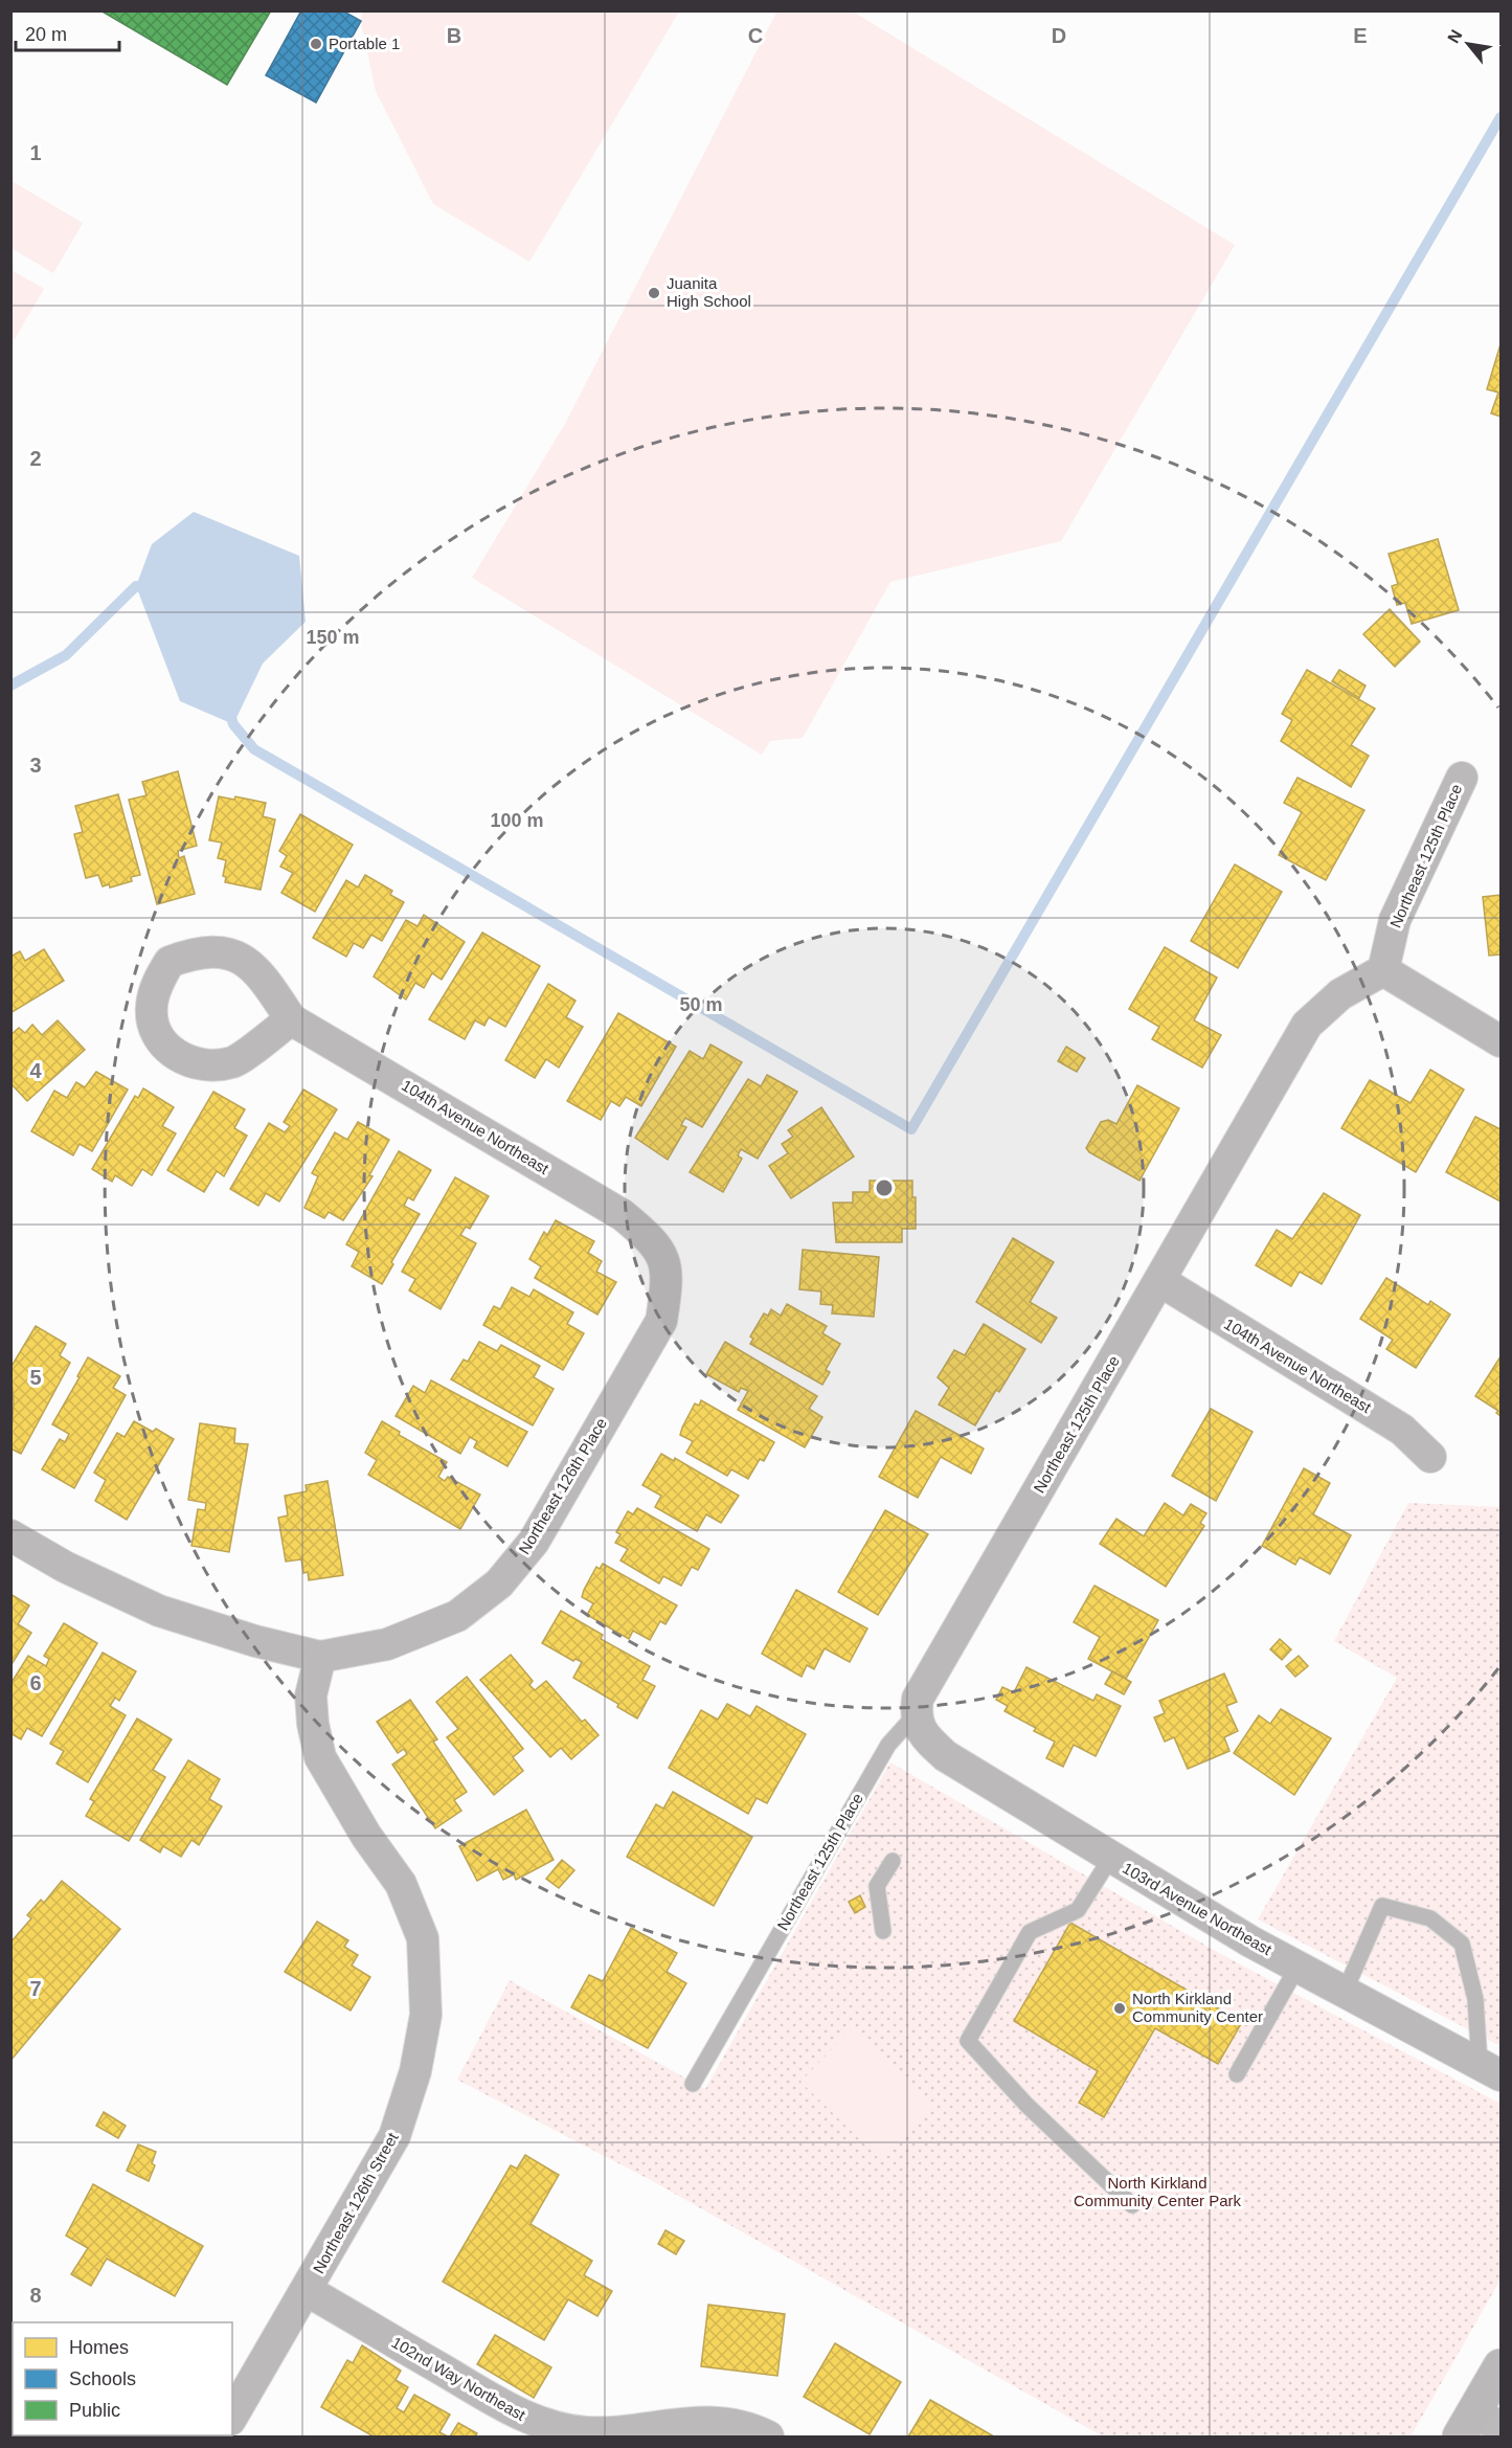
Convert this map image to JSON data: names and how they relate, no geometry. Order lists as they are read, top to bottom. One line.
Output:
{"streets":{"street":["Northeast 125th Place","104th Avenue Northeast","Northeast 126th Place","103rd Avenue Northeast","Northeast 126th Street","102nd Way Northeast"]},"crossings":[["Northeast 125th Place","104th Avenue Northeast"],["Northeast 125th Place","103rd Avenue Northeast"],["104th Avenue Northeast","Northeast 126th Place"],["Northeast 126th Place","Northeast 126th Street"],["Northeast 126th Street","102nd Way Northeast"]],"parks":["North Kirkland Community Center Park"],"places":["Portable 1","Juanita High School","North Kirkland Community Center"],"legend":["Homes","Schools","Public"],"scale_bar":"20 m","north":"top left","grid":{"columns":["B","C","D","E"],"rows":["1","2","3","4","5","6","7","8"]},"rings":["150 m","100 m","50 m"]}
